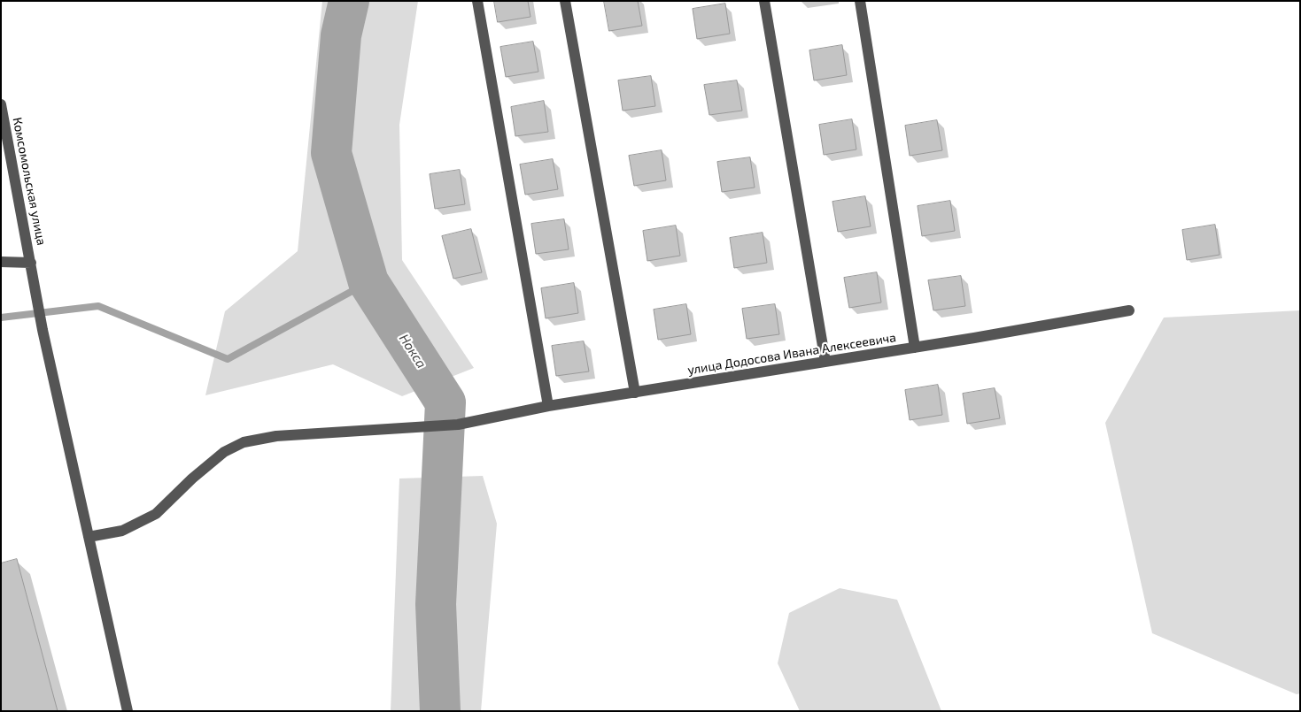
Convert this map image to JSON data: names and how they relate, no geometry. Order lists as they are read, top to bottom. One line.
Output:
{"streets":{"street":["Комсомольская улица","улица Додосова Ивана Алексеевича"]},"crossings":[["Комсомольская улица","улица Додосова Ивана Алексеевича"]],"water":["Нокса"]}
